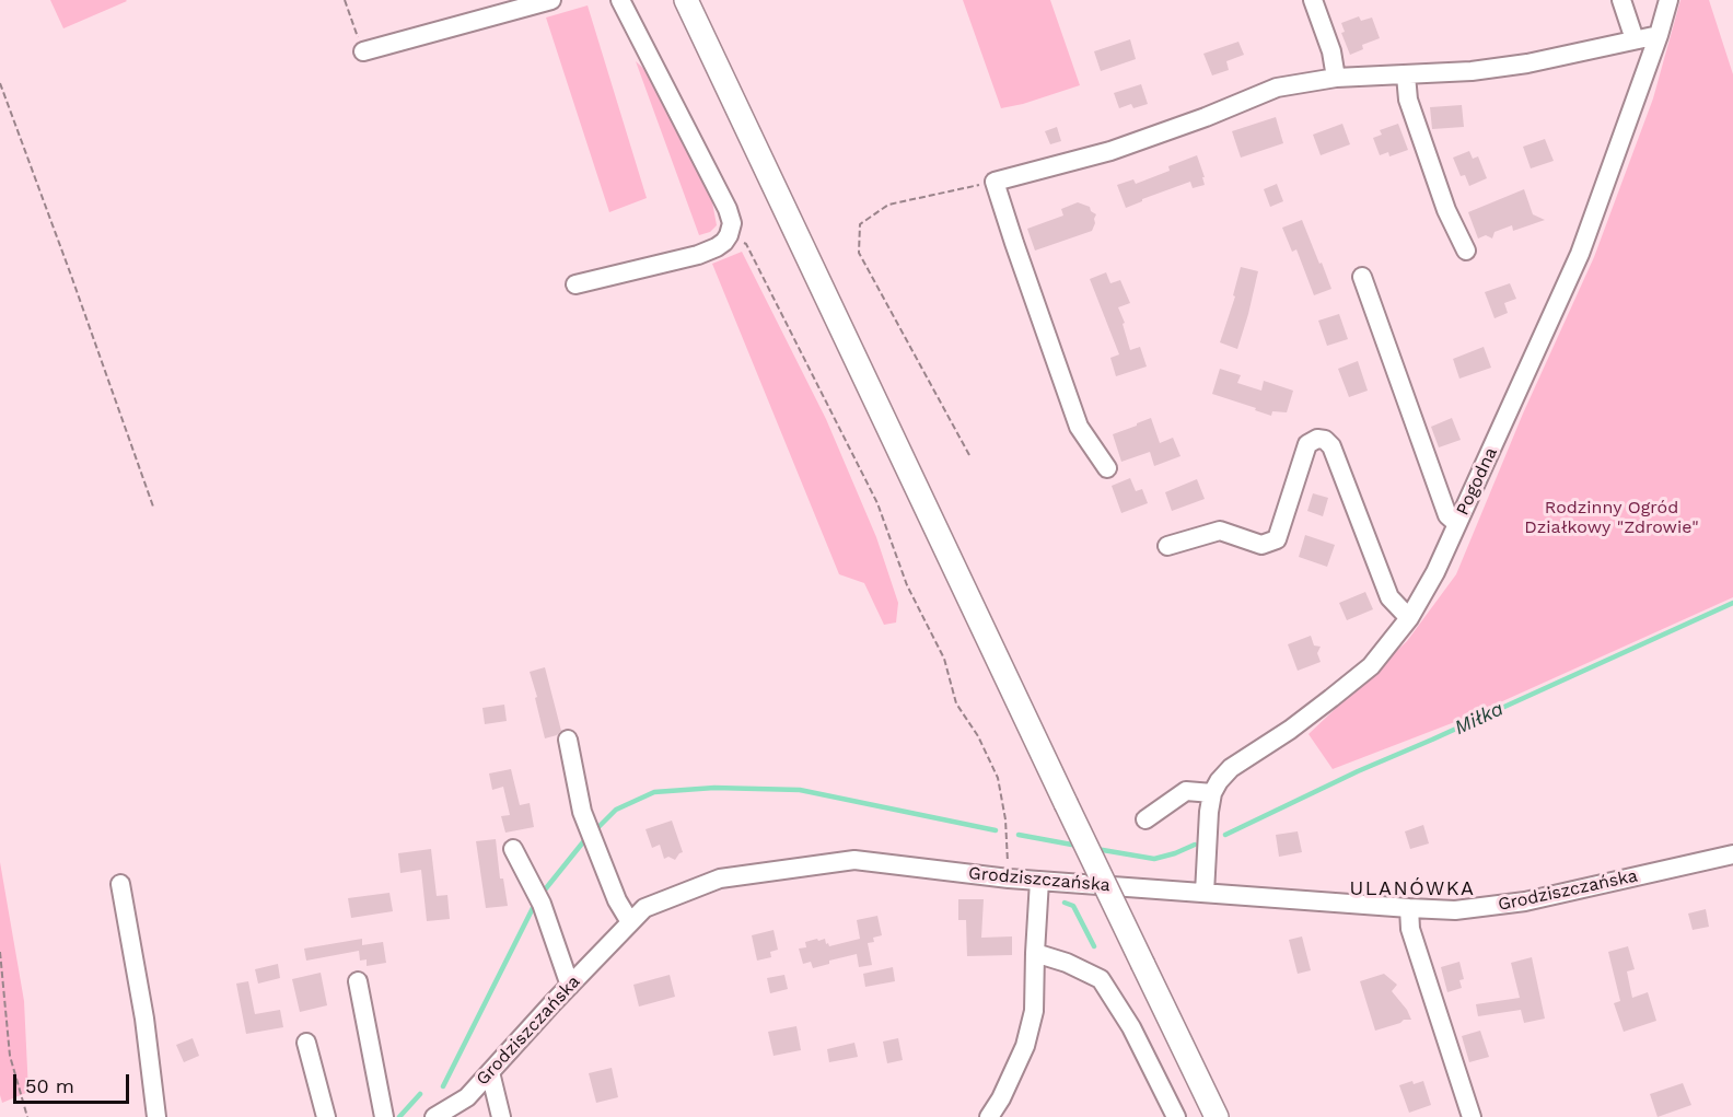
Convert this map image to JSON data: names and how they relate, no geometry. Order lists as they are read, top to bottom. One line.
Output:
{"streets":{"street":["Pogodna","Grodziszczańska"]},"districts":["ULANÓWKA"],"water":["Miłka"],"parks":["Rodzinny Ogród Działkowy \"Zdrowie\""],"scale_bar":"50 m"}
